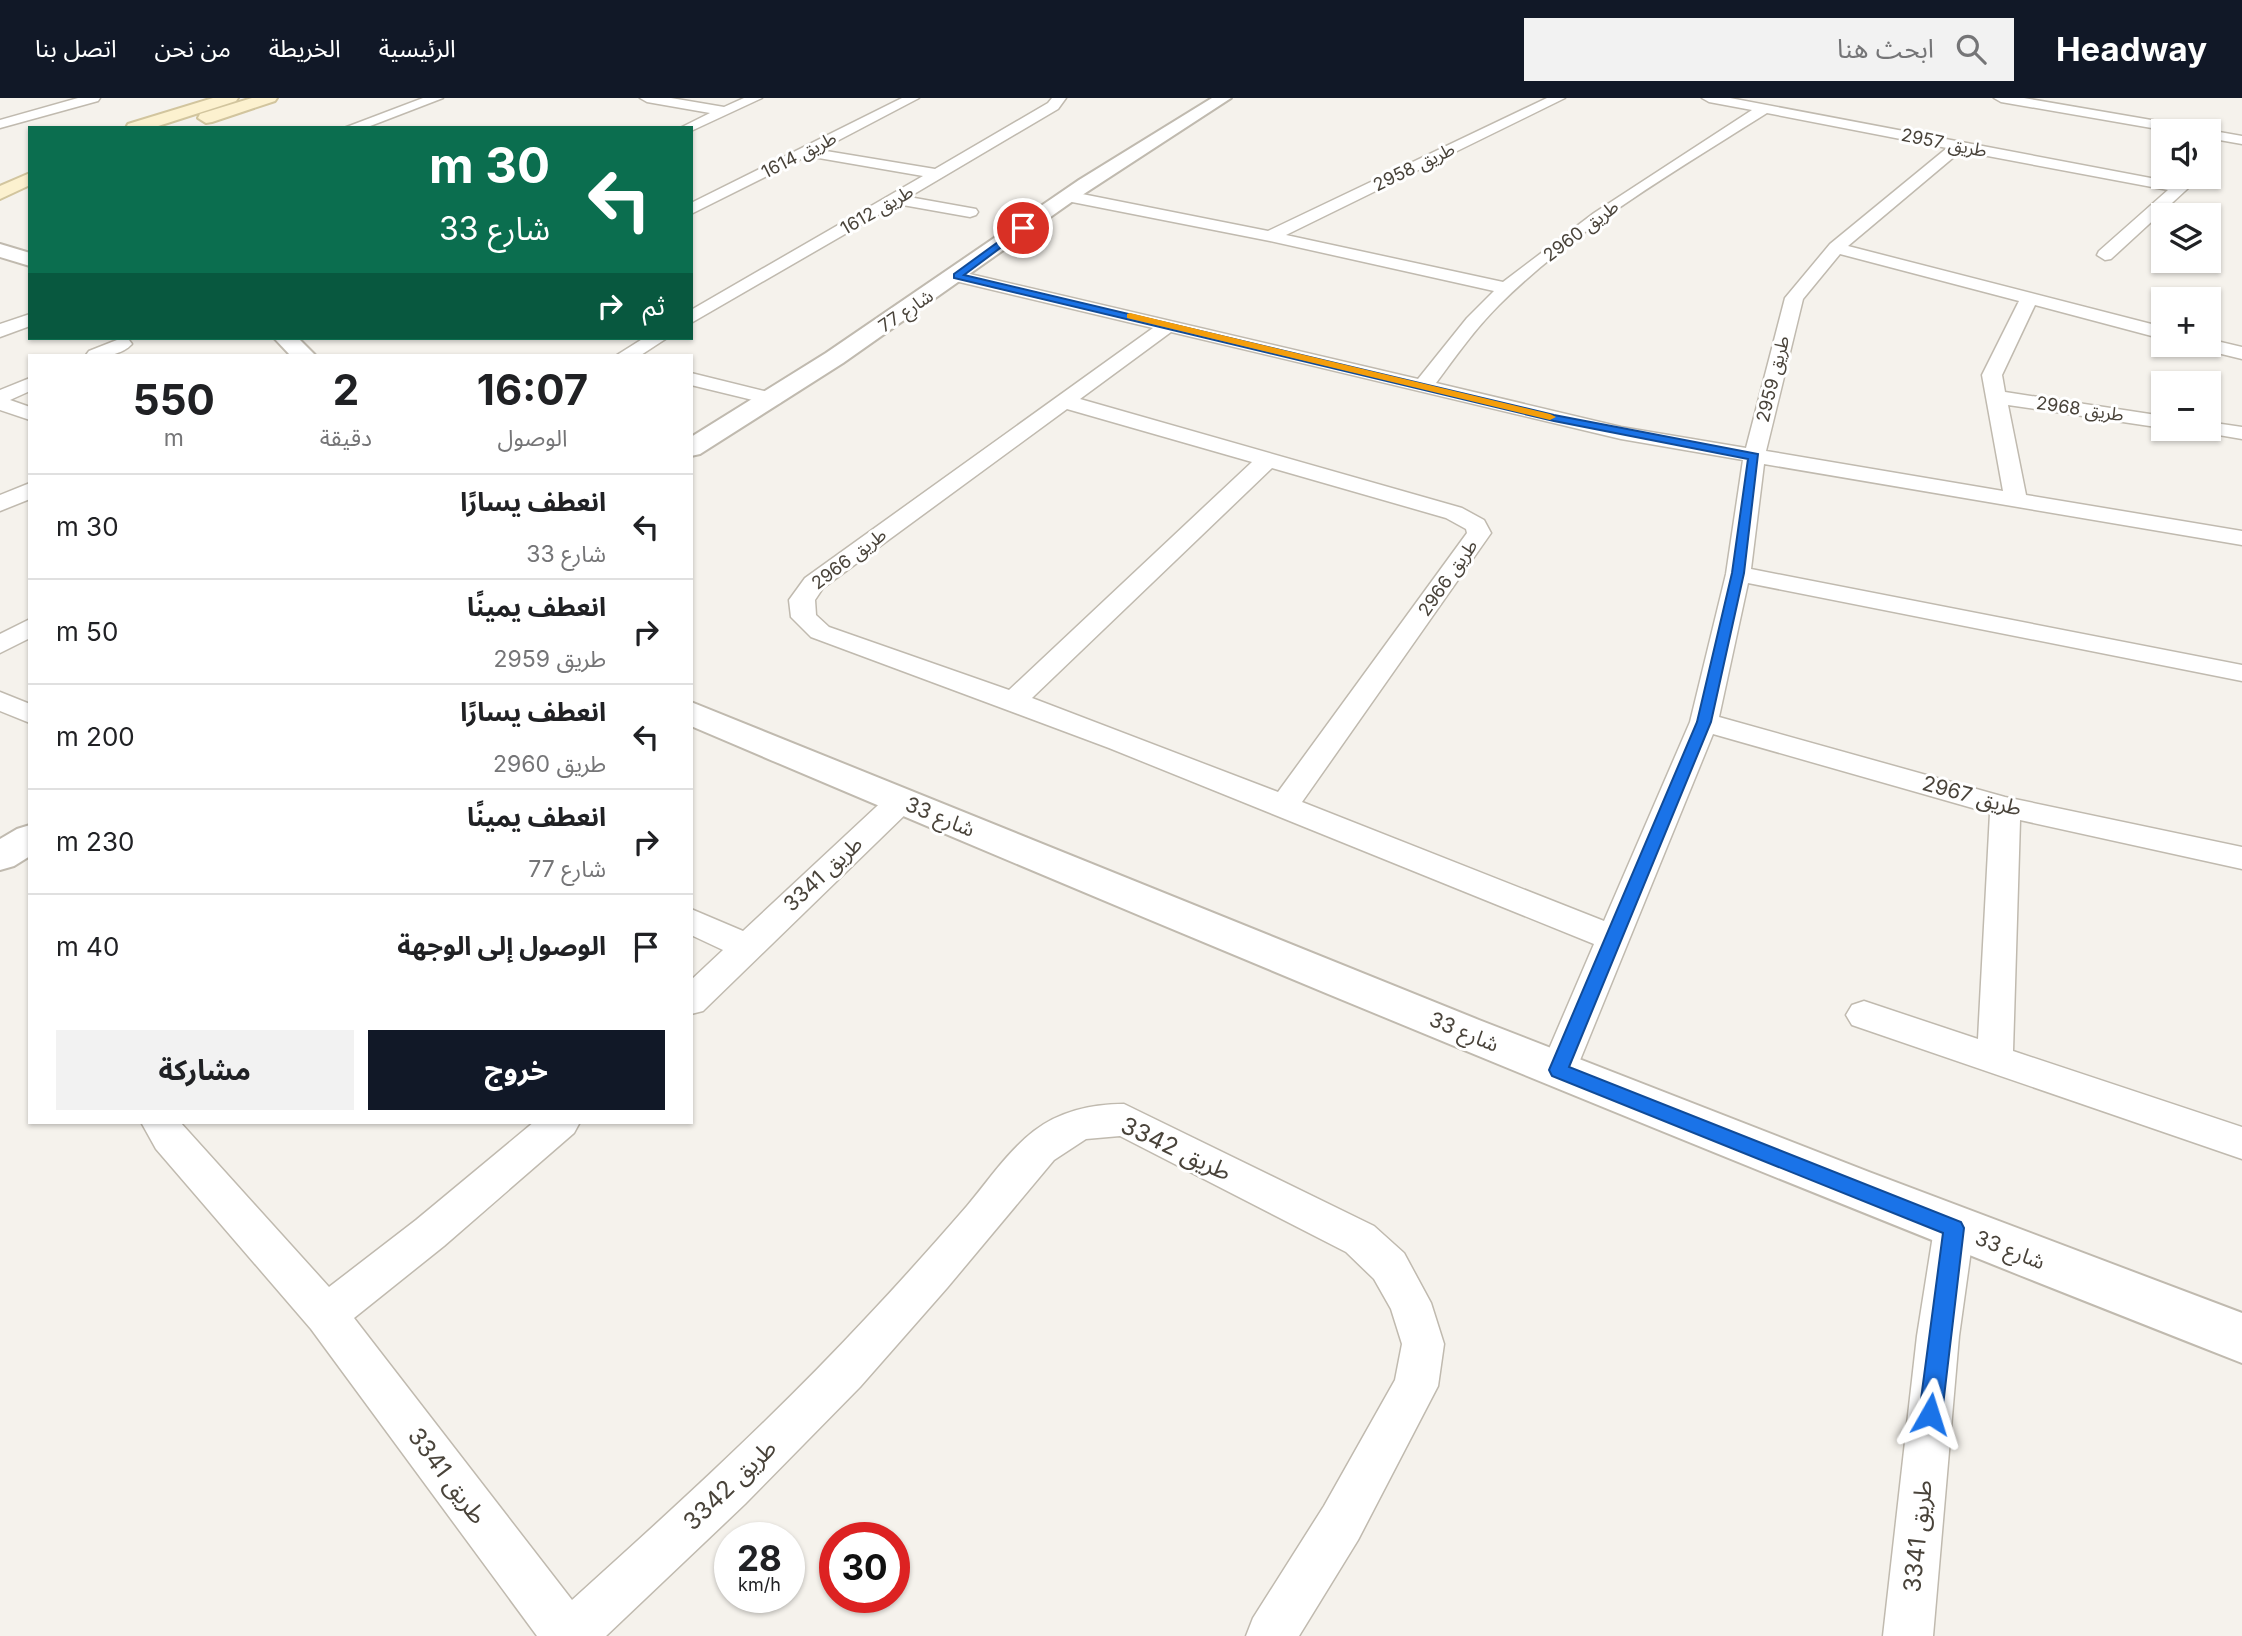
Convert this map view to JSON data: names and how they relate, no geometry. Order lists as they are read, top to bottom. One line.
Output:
{"streets":{"street":["طريق 2957","طريق 1614","طريق 2958","طريق 1612","طريق 2960","شارع 77","طريق 2959","طريق 2968","طريق 2966","طريق 2967","شارع 33","طريق 3341","طريق 3342"]},"crossings":[["طريق 2957","طريق 2960"],["طريق 2957","طريق 2959"],["طريق 2959","طريق 2966"],["طريق 2959","طريق 2967"],["طريق 2959","شارع 33"],["شارع 33","طريق 3341"],["طريق 3341","طريق 3342"]],"page":{"header":"Headway","search":"ابحث هنا","nav":["الرئيسية","الخريطة","من نحن","اتصل بنا"],"map_buttons":["+","−"],"turn":["30 m","شارع 33"],"then":"ثم","eta":["16:07","الوصول","2","دقيقة","550","m"],"list":[{"name":"انعطف يسارًا","note":"شارع 33","value":"30 m"},{"name":"انعطف يمينًا","note":"طريق 2959","value":"50 m"},{"name":"انعطف يسارًا","note":"طريق 2960","value":"200 m"},{"name":"انعطف يمينًا","note":"شارع 77","value":"230 m"},{"name":"الوصول إلى الوجهة","value":"40 m"}],"buttons":["خروج","مشاركة"],"speed":"28 km/h","limit":"30"}}
